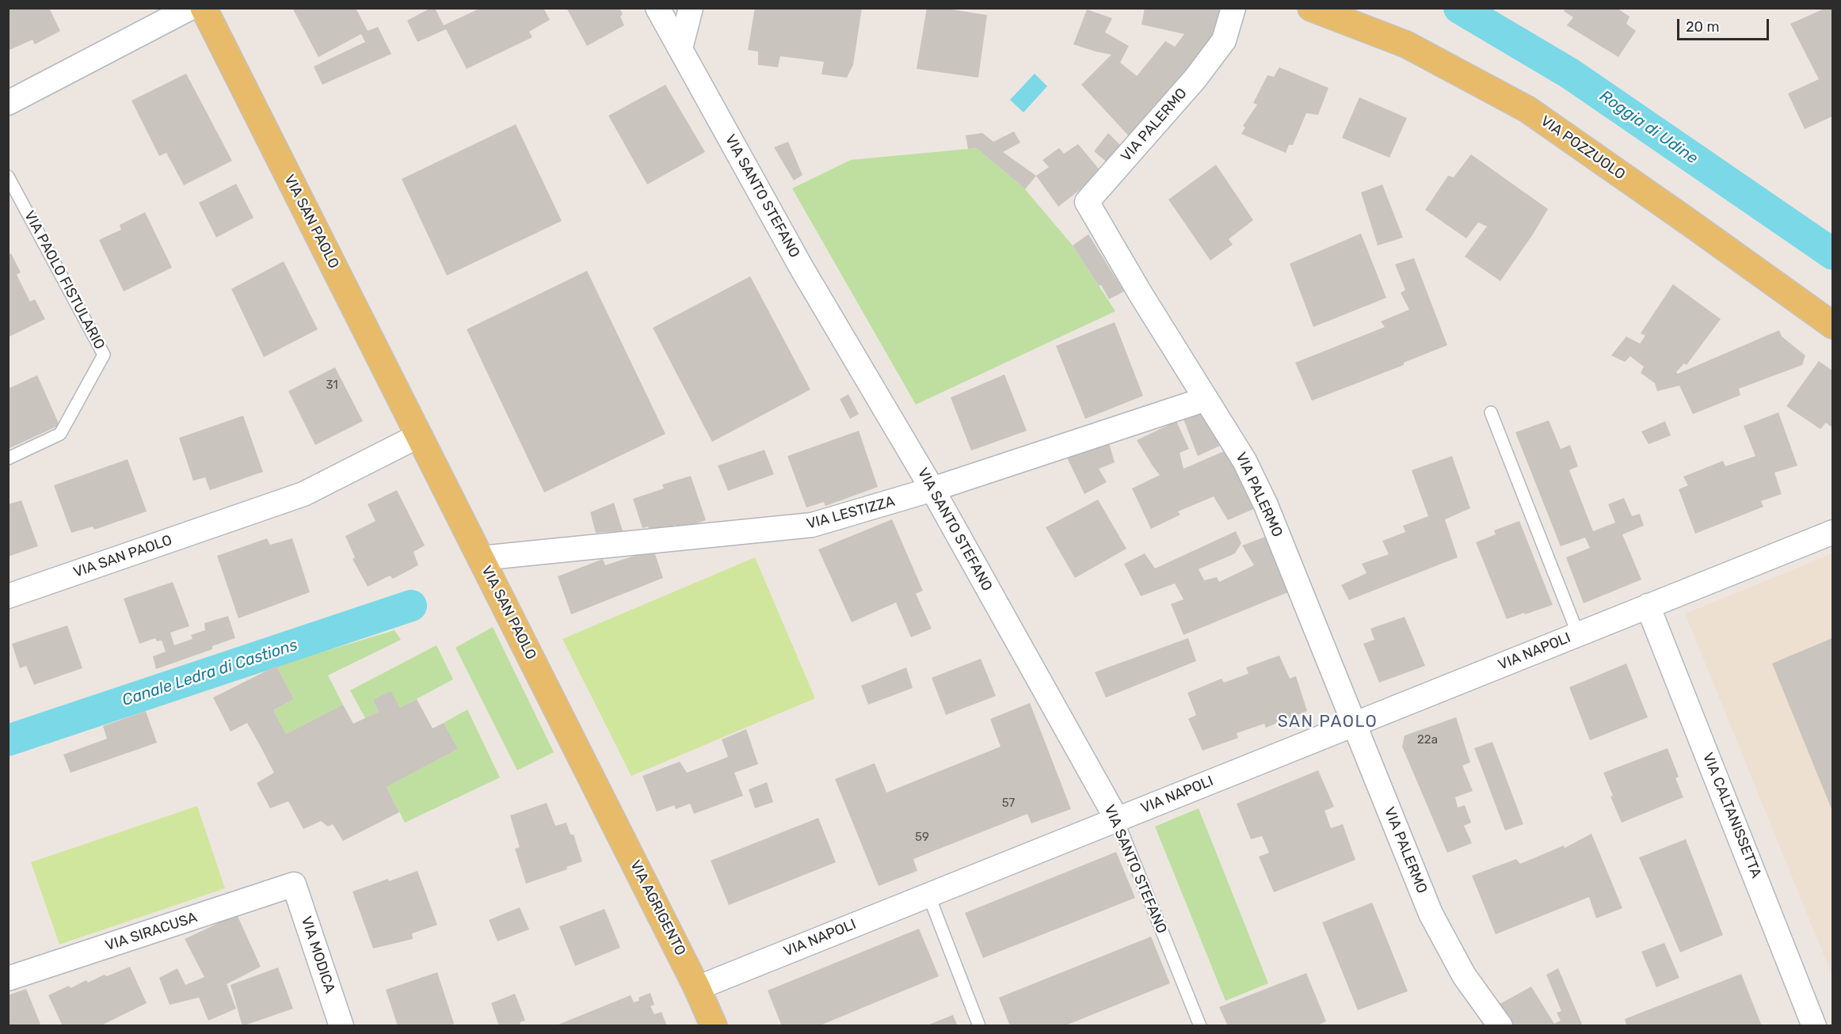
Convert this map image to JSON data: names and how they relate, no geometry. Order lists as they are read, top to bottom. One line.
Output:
{"streets":{"main road":["VIA POZZUOLO","VIA SAN PAOLO","VIA AGRIGENTO"],"street":["VIA PALERMO","VIA SANTO STEFANO","VIA LESTIZZA","VIA NAPOLI","VIA CALTANISSETTA","VIA SIRACUSA","VIA MODICA"],"lane":["VIA PAOLO FISTULARIO"]},"crossings":[["VIA PALERMO","VIA LESTIZZA"],["VIA PALERMO","VIA NAPOLI"],["VIA SANTO STEFANO","VIA LESTIZZA"],["VIA SANTO STEFANO","VIA NAPOLI"],["VIA SAN PAOLO","VIA LESTIZZA"],["VIA SAN PAOLO","VIA AGRIGENTO"],["VIA NAPOLI","VIA CALTANISSETTA"],["VIA NAPOLI","VIA AGRIGENTO"],["VIA SIRACUSA","VIA MODICA"]],"districts":["SAN PAOLO"],"water":["Roggia di Udine","Canale Ledra di Castions"],"house_numbers":["31","22a","57","59"],"scale_bar":"20 m"}
